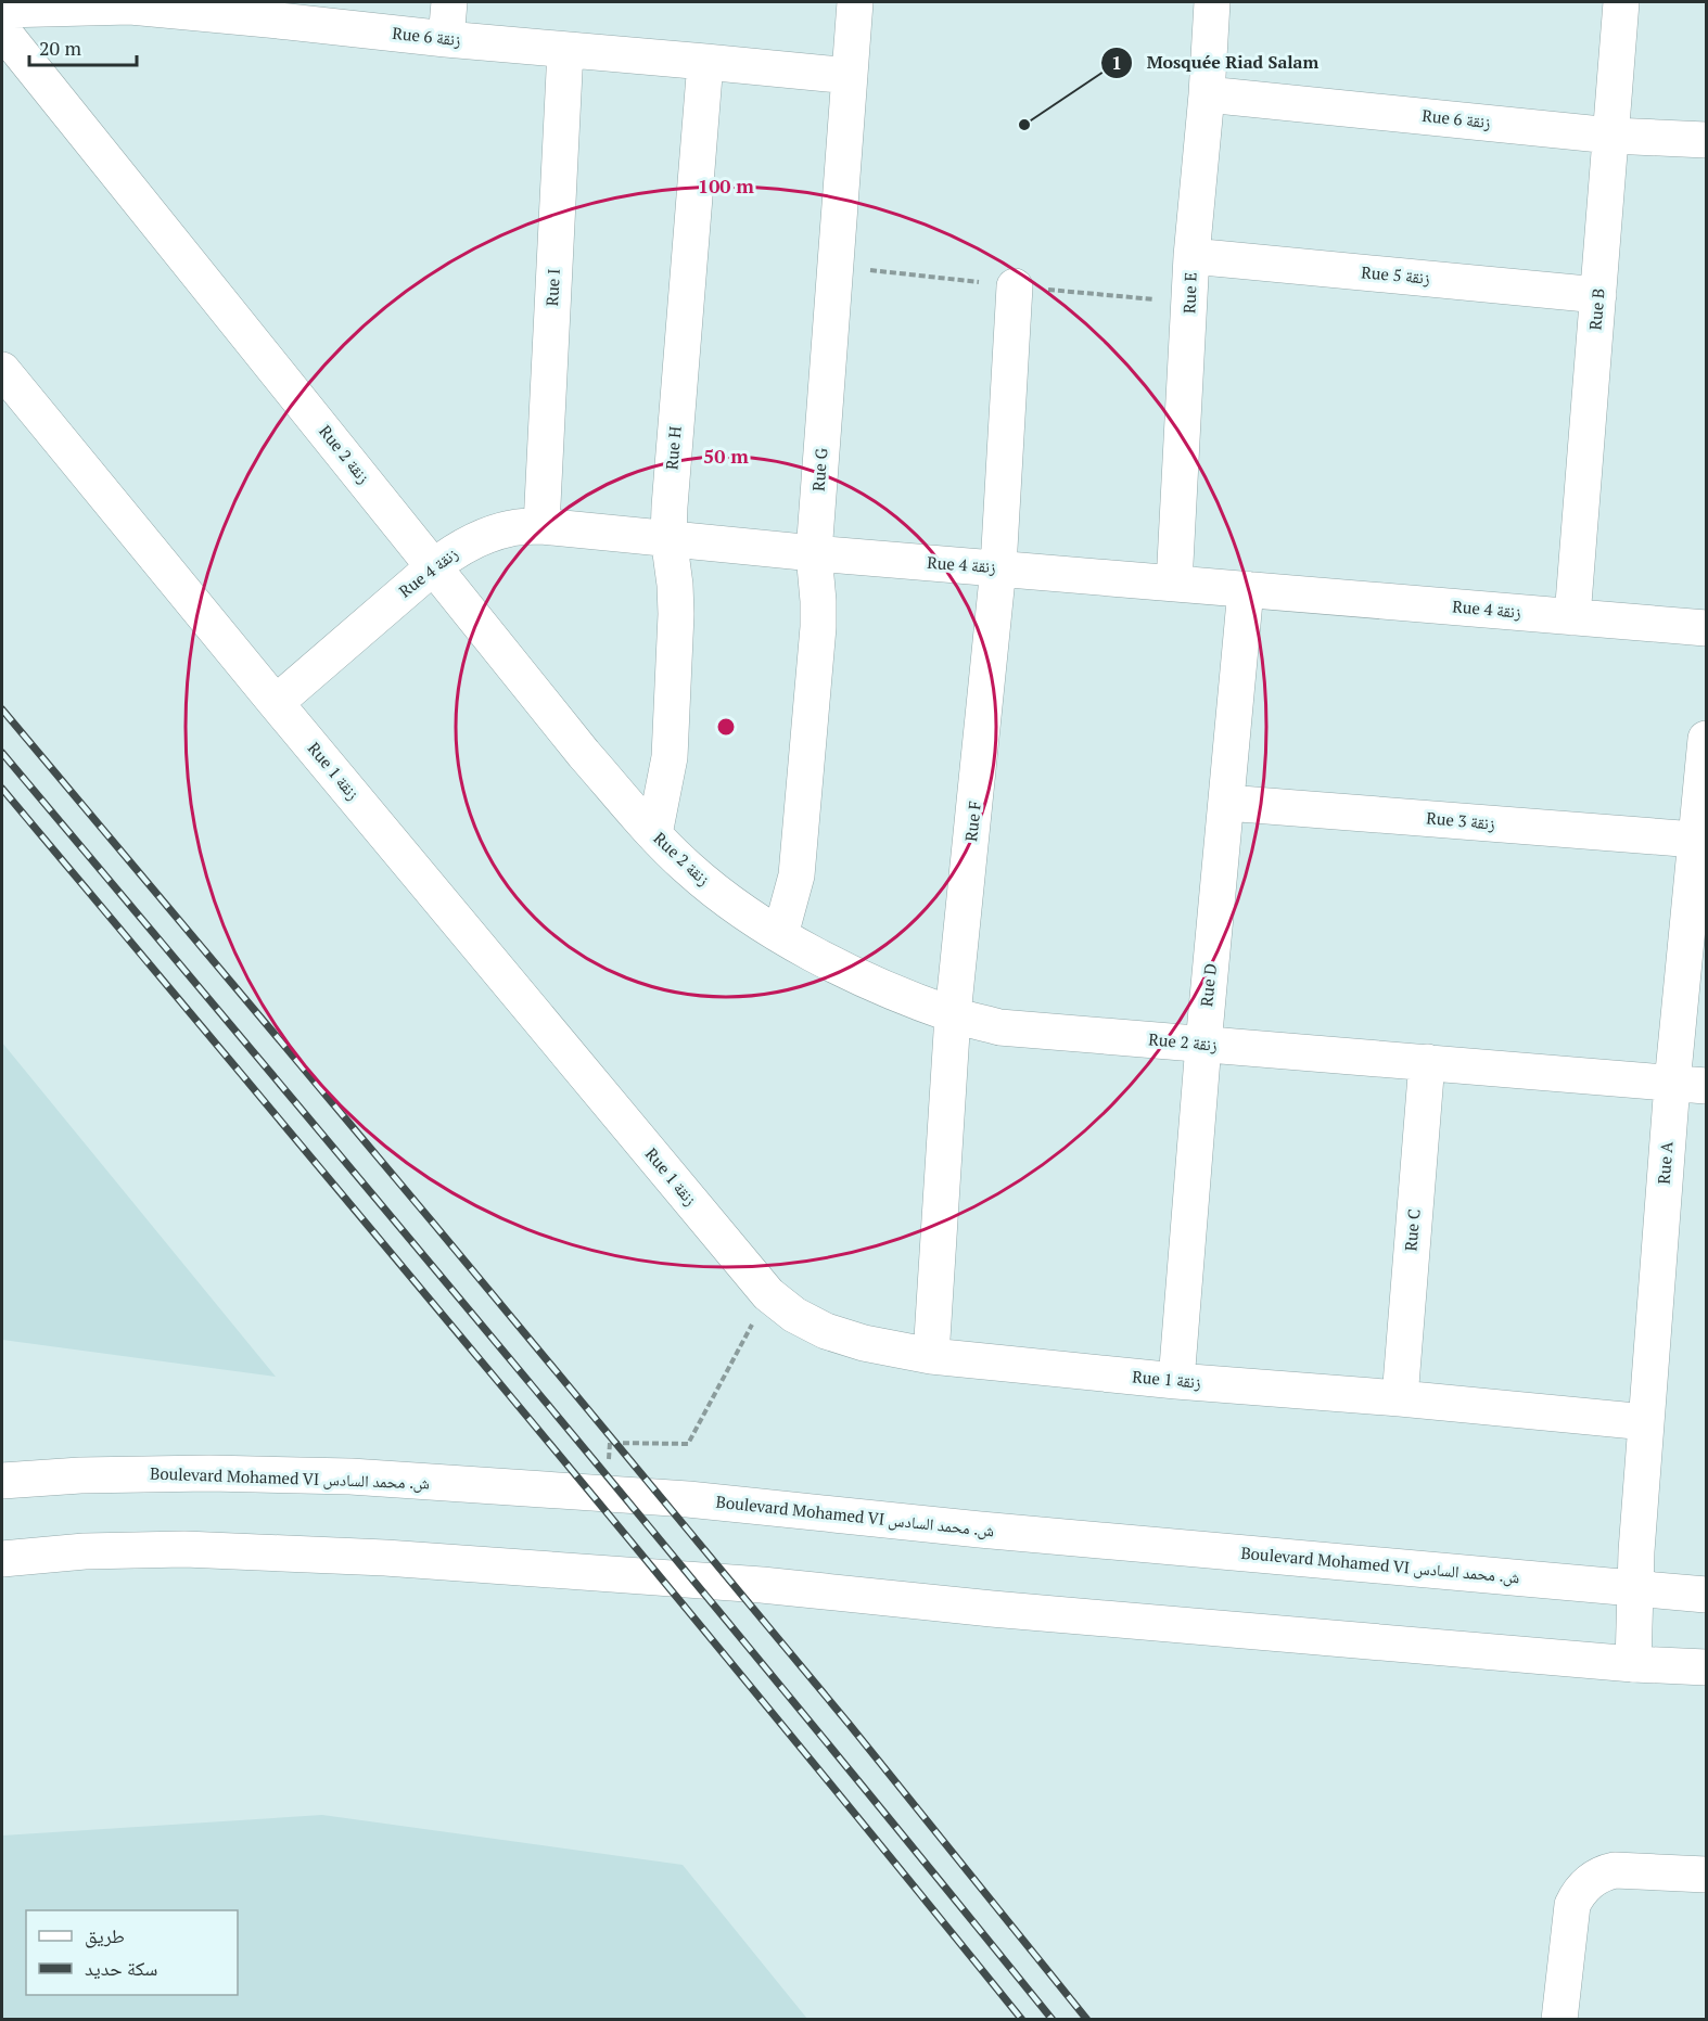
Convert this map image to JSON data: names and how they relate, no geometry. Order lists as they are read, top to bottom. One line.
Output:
{"streets":{"street":["Rue 6 زنقة","Rue 5 زنقة","Rue I","Rue E","Rue B","Rue H","Rue 2 زنقة","Rue G","Rue 4 زنقة","Rue 1 زنقة","Rue F","Rue 3 زنقة","Rue D","Rue A","Rue C","Boulevard Mohamed VI ش. محمد السادس"]},"crossings":[["Rue 6 زنقة","Rue I"],["Rue 6 زنقة","Rue E"],["Rue 6 زنقة","Rue B"],["Rue 6 زنقة","Rue H"],["Rue 6 زنقة","Rue G"],["Rue 5 زنقة","Rue E"],["Rue 5 زنقة","Rue B"],["Rue I","Rue 4 زنقة"],["Rue E","Rue 4 زنقة"],["Rue B","Rue 4 زنقة"],["Rue H","Rue 2 زنقة"],["Rue H","Rue 4 زنقة"],["Rue 2 زنقة","Rue G"],["Rue 2 زنقة","Rue 4 زنقة"],["Rue 2 زنقة","Rue F"],["Rue 2 زنقة","Rue D"],["Rue 2 زنقة","Rue A"],["Rue 2 زنقة","Rue C"],["Rue G","Rue 4 زنقة"],["Rue 4 زنقة","Rue 1 زنقة"],["Rue 4 زنقة","Rue F"],["Rue 4 زنقة","Rue D"],["Rue 1 زنقة","Rue F"],["Rue 1 زنقة","Rue D"],["Rue 1 زنقة","Rue A"],["Rue 1 زنقة","Rue C"],["Rue 3 زنقة","Rue D"],["Rue 3 زنقة","Rue A"],["Rue A","Boulevard Mohamed VI ش. محمد السادس"]],"places":["Mosquée Riad Salam"],"legend":["طريق","سكة حديد"],"scale_bar":"20 m","rings":["100 m","50 m"]}
